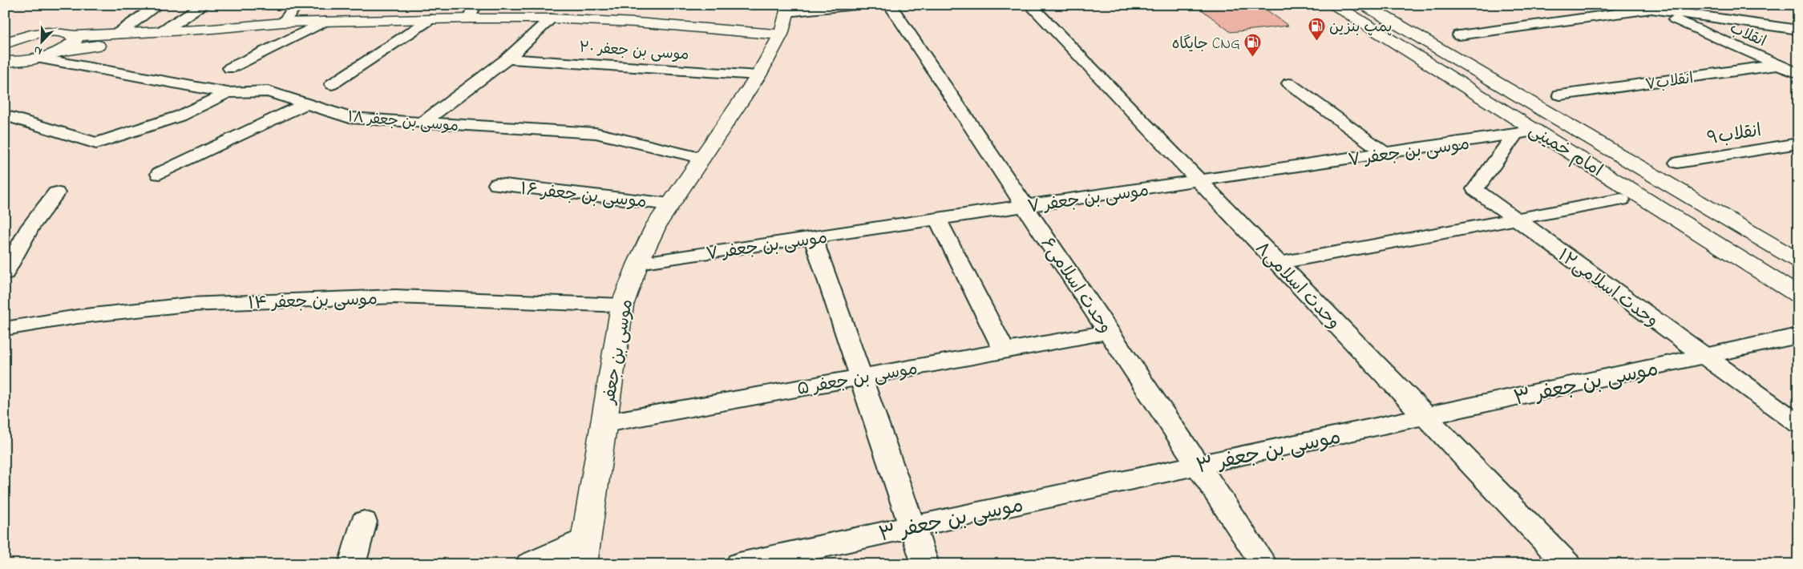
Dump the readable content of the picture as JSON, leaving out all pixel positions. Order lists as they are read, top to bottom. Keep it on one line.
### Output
{"streets":{"street":["انقلاب","موسی بن جعفر ۲۰","انقلاب۷","موسی بن جعفر ۱۸","انقلاب۹","امام خمینی","موسی بن جعفر ۷","موسی بن جعفر ۱۶","وحدت اسلامی۶","وحدت اسلامی۸","وحدت اسلامی۱۲","موسی بن جعفر ۱۴","موسی بن جعفر","موسی بن جعفر ۵","موسی بن جعفر ۳"]},"crossings":[["انقلاب","انقلاب۷"],["موسی بن جعفر ۲۰","موسی بن جعفر"],["موسی بن جعفر ۱۸","موسی بن جعفر"],["امام خمینی","موسی بن جعفر ۷"],["موسی بن جعفر ۷","وحدت اسلامی۶"],["موسی بن جعفر ۷","وحدت اسلامی۸"],["موسی بن جعفر ۷","وحدت اسلامی۱۲"],["موسی بن جعفر ۷","موسی بن جعفر"],["موسی بن جعفر ۱۶","موسی بن جعفر"],["وحدت اسلامی۶","موسی بن جعفر ۵"],["وحدت اسلامی۶","موسی بن جعفر ۳"],["وحدت اسلامی۸","موسی بن جعفر ۳"],["وحدت اسلامی۱۲","موسی بن جعفر ۳"],["موسی بن جعفر ۱۴","موسی بن جعفر"],["موسی بن جعفر","موسی بن جعفر ۵"]],"places":{"fuel station":["پمپ بنزین","جایگاه CNG"]},"north":"bottom left"}
